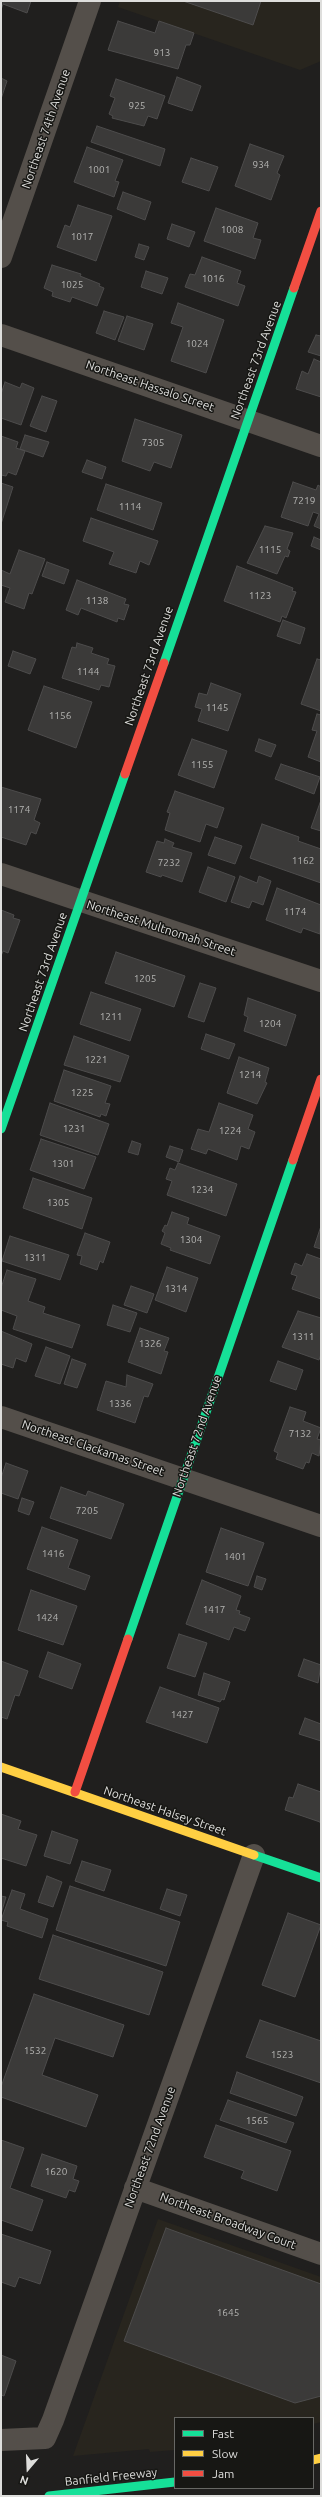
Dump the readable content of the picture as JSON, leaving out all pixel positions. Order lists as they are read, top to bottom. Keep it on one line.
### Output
{"streets":{"main road":["Northeast 73rd Avenue","Northeast 72nd Avenue","Northeast Halsey Street","Banfield Freeway"],"street":["Northeast 74th Avenue","Northeast Hassalo Street","Northeast Multnomah Street","Northeast Clackamas Street","Northeast Broadway Court"]},"crossings":[["Northeast 73rd Avenue","Northeast Hassalo Street"],["Northeast 73rd Avenue","Northeast Multnomah Street"],["Northeast 72nd Avenue","Northeast Clackamas Street"],["Northeast 72nd Avenue","Northeast Halsey Street"],["Northeast 72nd Avenue","Northeast Broadway Court"]],"house_numbers":["913","925","934","1001","1008","1017","1016","1025","1024","7305","7219","1114","1115","1123","1138","1144","1145","1156","1155","1174","1162","7232","1174","1205","1211","1204","1221","1214","1225","1231","1224","1301","1234","1305","1304","1311","1314","1311","1326","1336","7132","7205","1416","1401","1417","1424","1427","1532","1523","1565","1620","1645"],"legend":["Fast","Slow","Jam"],"north":"bottom"}
